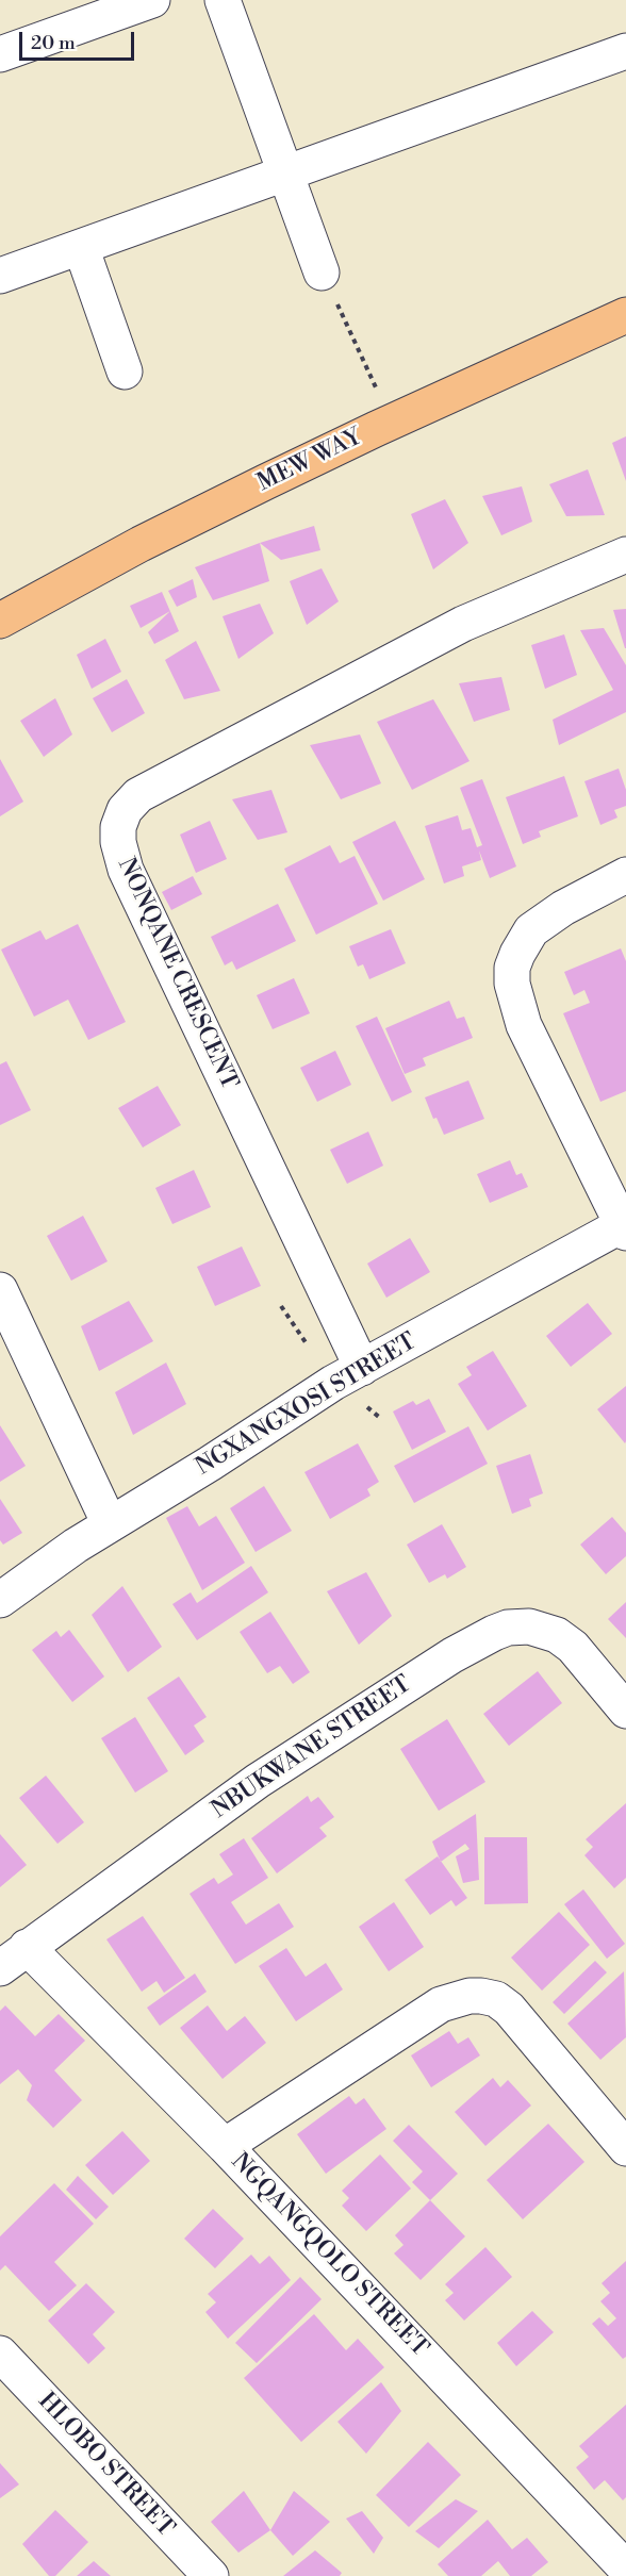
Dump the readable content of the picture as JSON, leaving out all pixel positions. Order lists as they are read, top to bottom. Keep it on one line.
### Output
{"streets":{"main road":["MEW WAY"],"street":["NONQANE CRESCENT","NGXANGXOSI STREET","NBUKWANE STREET","NGQANGQOLO STREET","HLOBO STREET"]},"crossings":[["NONQANE CRESCENT","NGXANGXOSI STREET"],["NBUKWANE STREET","NGQANGQOLO STREET"]],"scale_bar":"20 m"}
